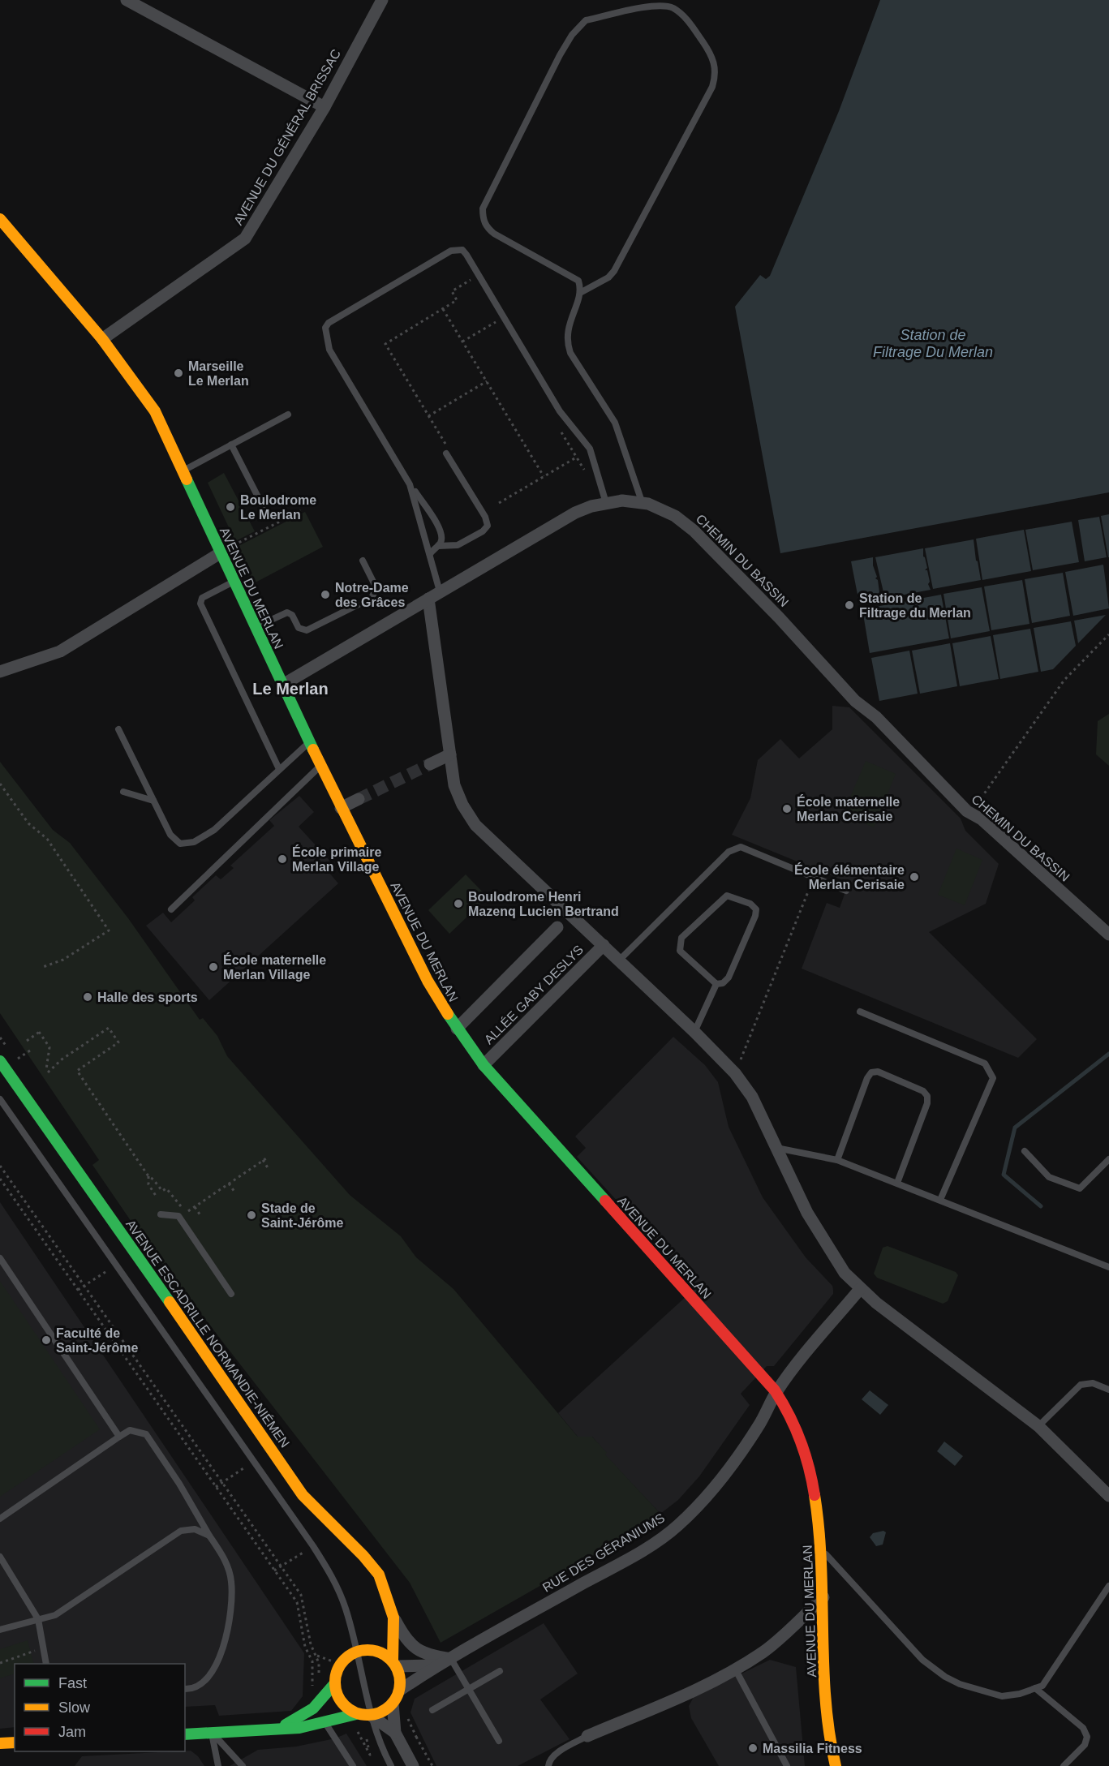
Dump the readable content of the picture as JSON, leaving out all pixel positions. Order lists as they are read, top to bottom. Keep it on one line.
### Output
{"streets":{"street":["AVENUE DU GÉNÉRAL BRISSAC","CHEMIN DU BASSIN","AVENUE DU MERLAN","ALLÉE GABY DESLYS","AVENUE ESCADRILLE NORMANDIE-NIÉMEN","RUE DES GÉRANIUMS"]},"crossings":[["AVENUE DU GÉNÉRAL BRISSAC","AVENUE DU MERLAN"],["CHEMIN DU BASSIN","AVENUE DU MERLAN"],["AVENUE DU MERLAN","ALLÉE GABY DESLYS"],["AVENUE DU MERLAN","RUE DES GÉRANIUMS"],["AVENUE ESCADRILLE NORMANDIE-NIÉMEN","RUE DES GÉRANIUMS"]],"districts":["Le Merlan"],"water":["Station de Filtrage Du Merlan"],"places":["Marseille Le Merlan","Boulodrome Le Merlan","Notre-Dame des Grâces","Station de Filtrage du Merlan","École maternelle Merlan Cerisaie","École primaire Merlan Village","École élémentaire Merlan Cerisaie","Boulodrome Henri Mazenq Lucien Bertrand","École maternelle Merlan Village","Halle des sports","Stade de Saint-Jérôme","Faculté de Saint-Jérôme","Massilia Fitness"],"legend":["Fast","Slow","Jam"]}
